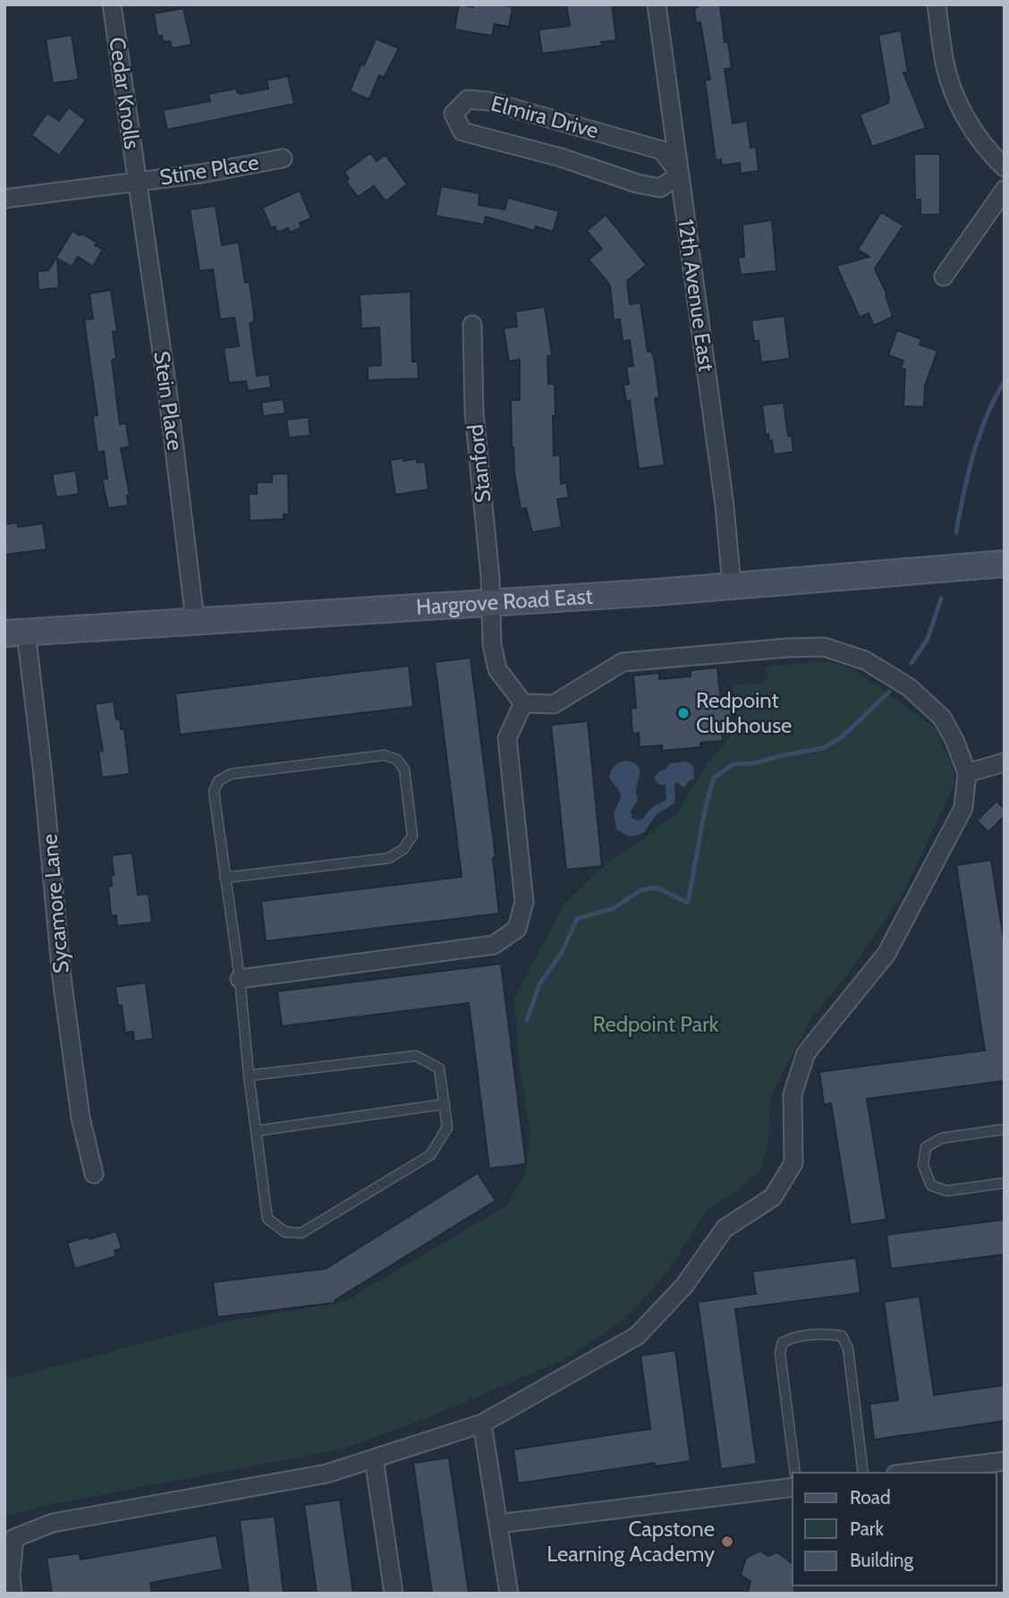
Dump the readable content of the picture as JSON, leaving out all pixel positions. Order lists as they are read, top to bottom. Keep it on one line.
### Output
{"streets":{"main road":["Hargrove Road East"],"street":["Cedar Knolls","Elmira Drive","Stine Place","12th Avenue East","Stein Place","Stanford","Sycamore Lane"]},"crossings":[["Cedar Knolls","Stine Place"],["Cedar Knolls","Stein Place"],["Elmira Drive","12th Avenue East"],["Stine Place","Stein Place"],["12th Avenue East","Hargrove Road East"],["Stein Place","Hargrove Road East"],["Stanford","Hargrove Road East"],["Hargrove Road East","Sycamore Lane"]],"parks":["Redpoint Park"],"places":["Redpoint Clubhouse","Capstone Learning Academy"],"legend":["Road","Park","Building"]}
